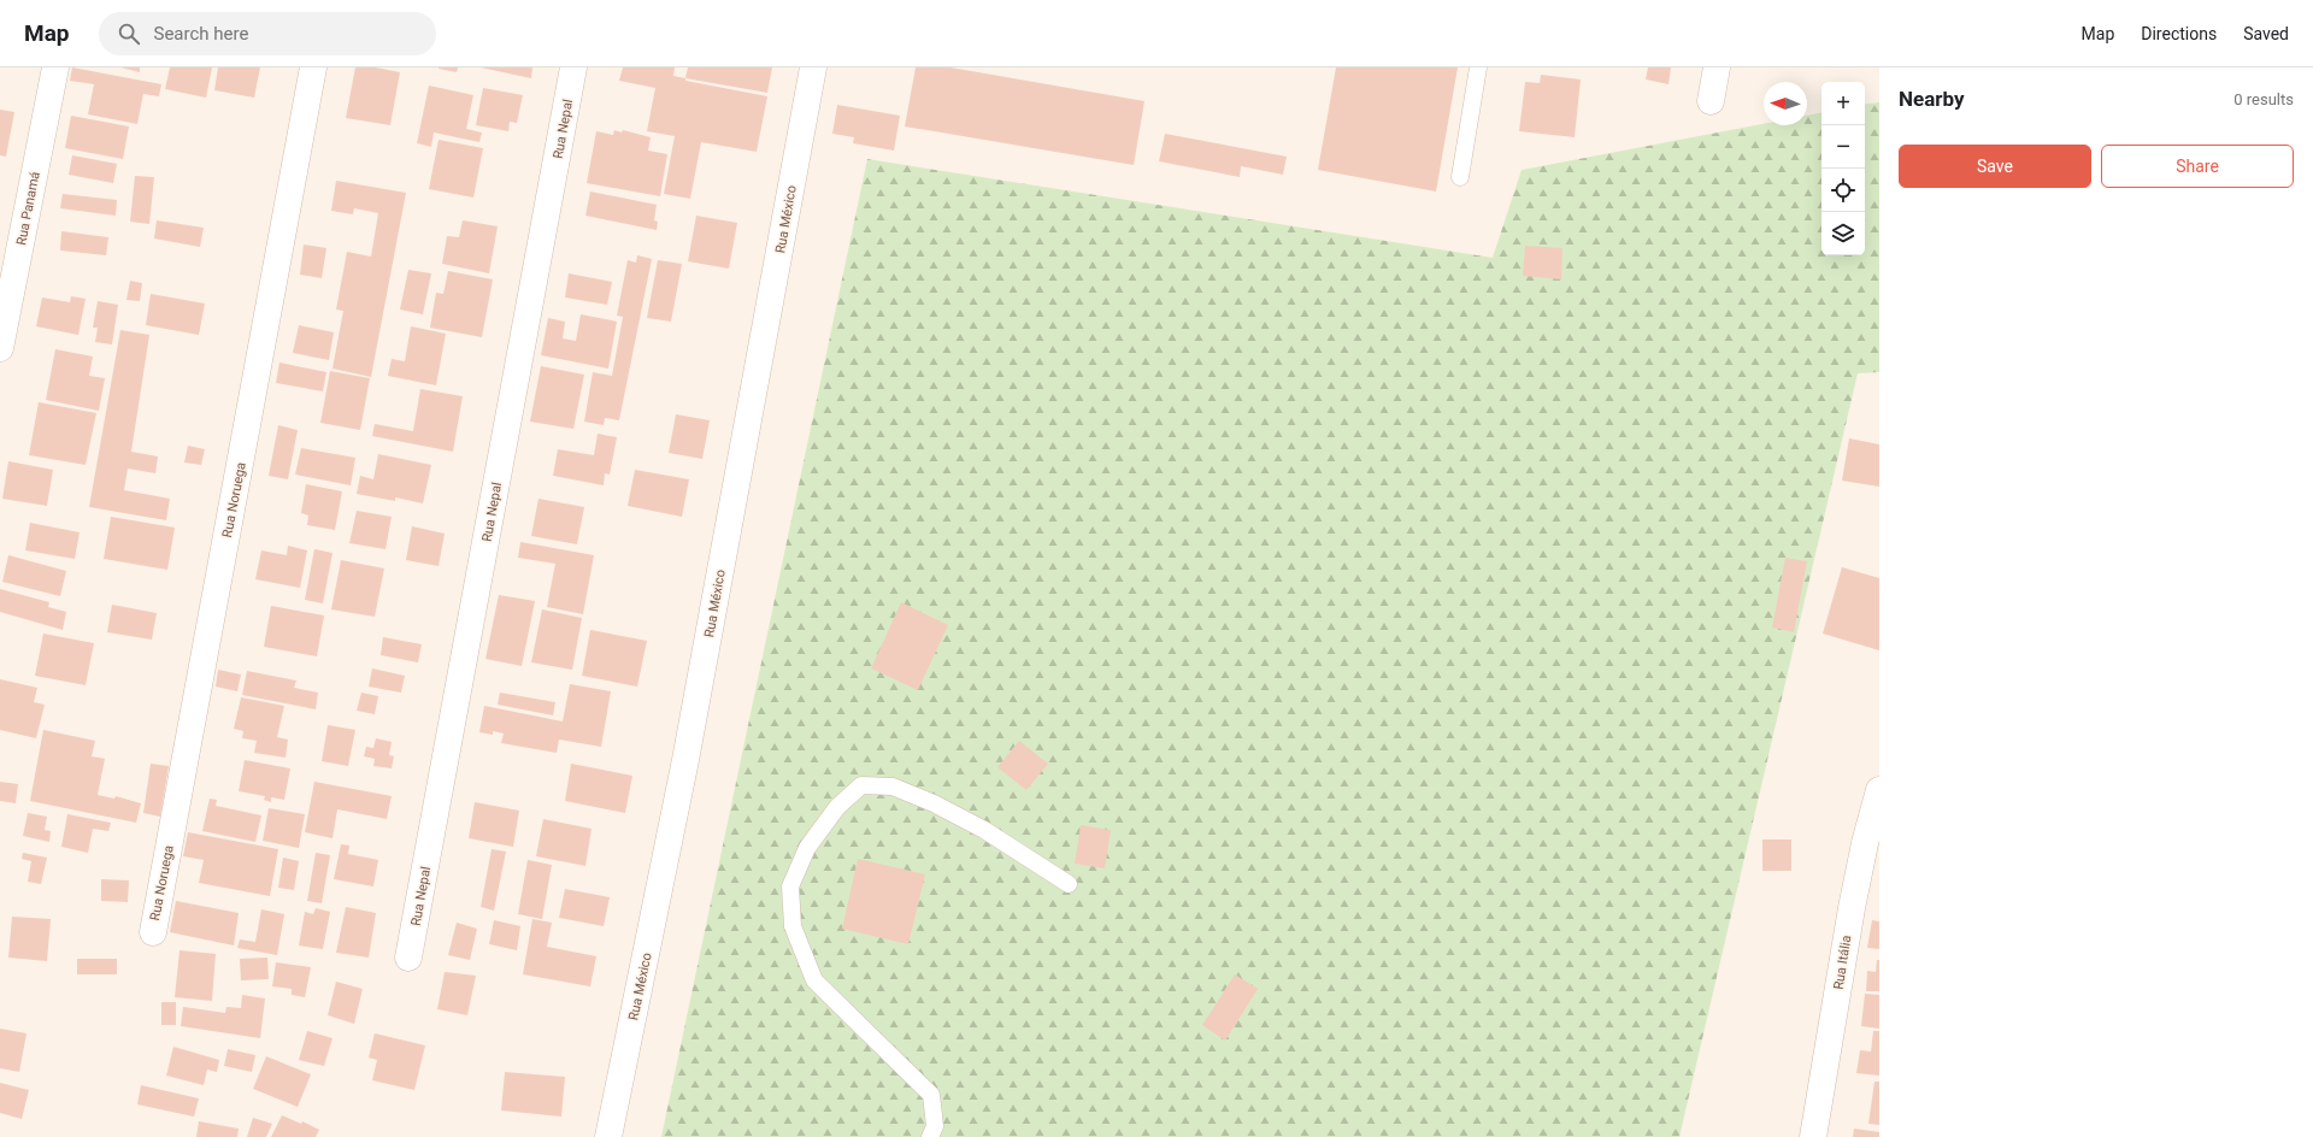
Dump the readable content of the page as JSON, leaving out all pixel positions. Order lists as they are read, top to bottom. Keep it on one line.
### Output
{"streets":{"street":["Rua Nepal","Rua Panamá","Rua México","Rua Noruega","Rua Itália"]},"north":"left","page":{"header":"Map","search":"Search here","nav":["Map","Directions","Saved"],"heading":["Nearby","0 results"],"map_buttons":["+","−"],"buttons":["Save","Share"]}}
